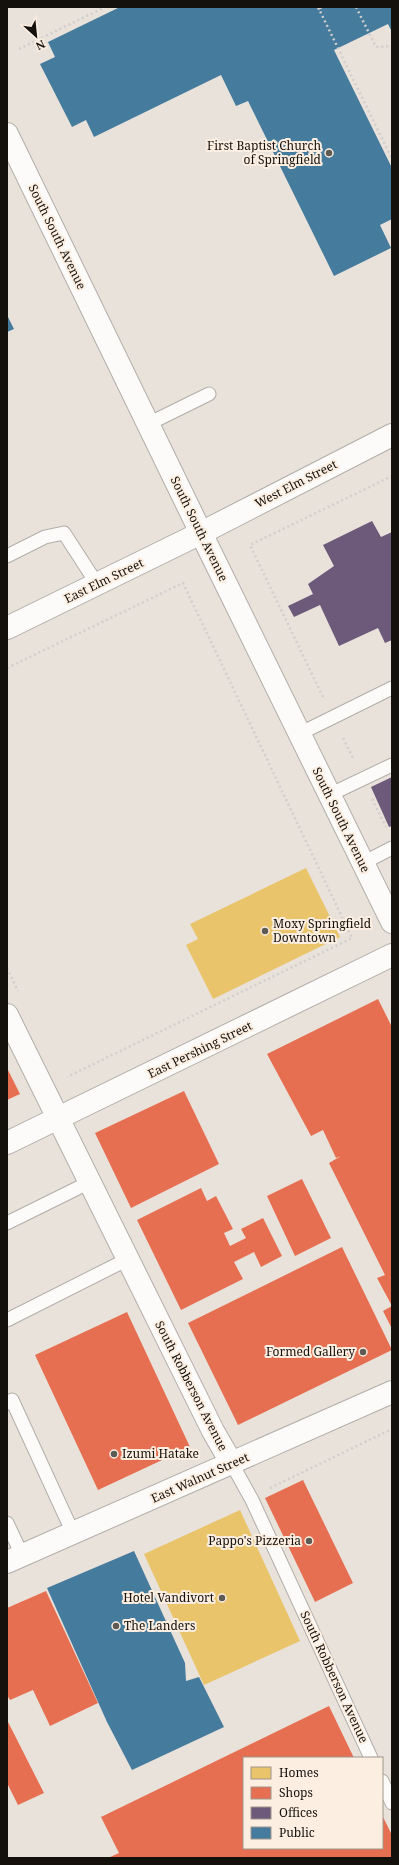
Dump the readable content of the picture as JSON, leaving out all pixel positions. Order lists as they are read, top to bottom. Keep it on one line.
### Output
{"streets":{"street":["South South Avenue","West Elm Street","East Elm Street","East Pershing Street","South Robberson Avenue","East Walnut Street"]},"crossings":[["South South Avenue","West Elm Street"],["South South Avenue","East Elm Street"],["West Elm Street","East Elm Street"],["East Pershing Street","South Robberson Avenue"],["South Robberson Avenue","East Walnut Street"]],"places":["First Baptist Church of Springfield","Moxy Springfield Downtown","Formed Gallery","Izumi Hatake","Pappo's Pizzeria","Hotel Vandivort","The Landers"],"legend":["Homes","Shops","Offices","Public"],"north":"bottom right"}
